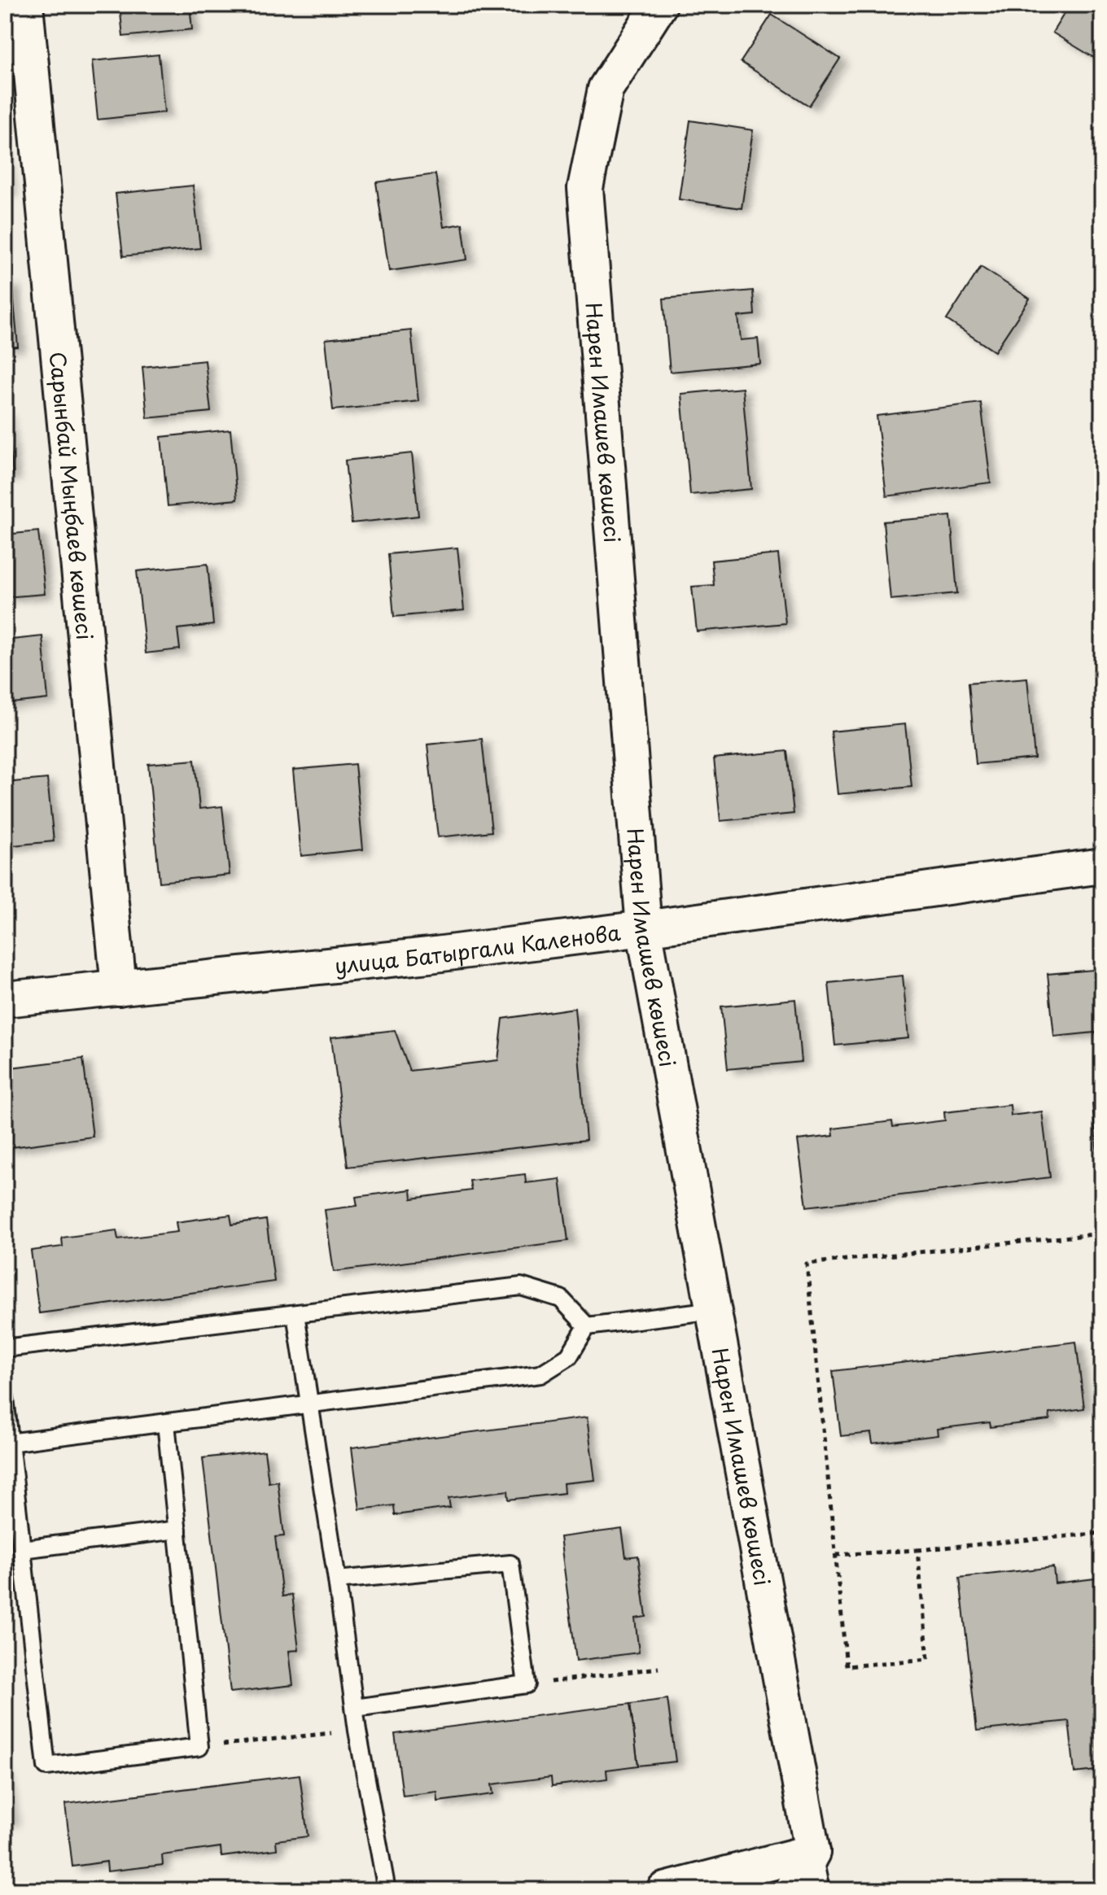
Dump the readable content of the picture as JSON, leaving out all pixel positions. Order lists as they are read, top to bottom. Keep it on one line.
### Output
{"streets":{"street":["Нарен Имашев көшесi","Сарынбай Мыңбаев көшесі","улица Батыргали Каленова"]},"crossings":[["Нарен Имашев көшесi","улица Батыргали Каленова"],["Сарынбай Мыңбаев көшесі","улица Батыргали Каленова"]]}
